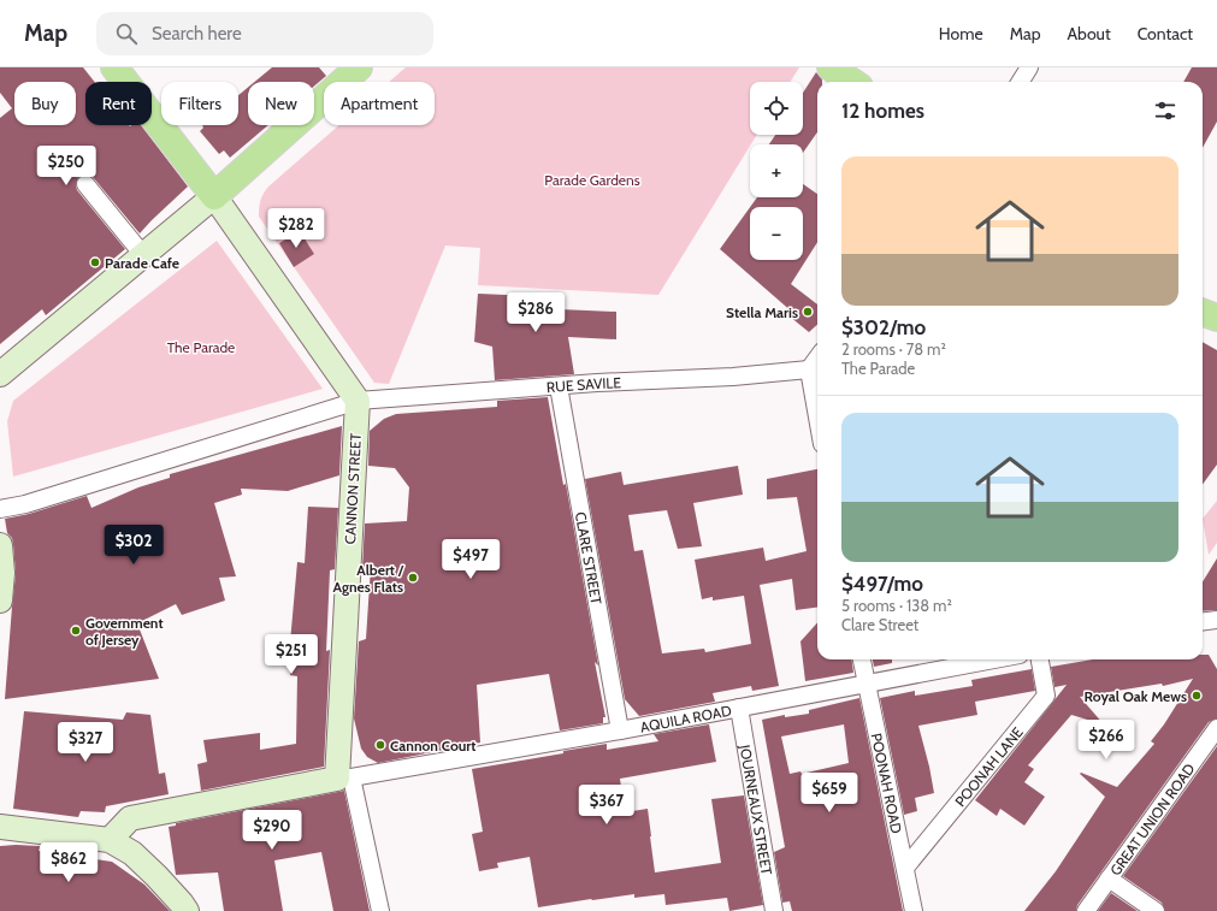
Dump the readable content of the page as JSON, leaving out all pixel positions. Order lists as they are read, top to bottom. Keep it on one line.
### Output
{"streets":{"main road":["CANNON STREET"],"street":["RUE SAVILE","CLARE STREET","AQUILA ROAD","POONAH LANE","POONAH ROAD","JOURNEAUX STREET","GREAT UNION ROAD"]},"crossings":[["RUE SAVILE","CANNON STREET"],["RUE SAVILE","CLARE STREET"],["CANNON STREET","AQUILA ROAD"],["CLARE STREET","AQUILA ROAD"],["AQUILA ROAD","POONAH ROAD"],["AQUILA ROAD","JOURNEAUX STREET"],["POONAH LANE","POONAH ROAD"]],"parks":["Parade Gardens","The Parade"],"places":["Parade Cafe","Stella Maris","Albert / Agnes Flats","Government of Jersey","Royal Oak Mews","Cannon Court"],"page":{"header":"Map","search":"Search here","nav":["Home","Map","About","Contact"],"map_buttons":["+","−"],"chip":["Buy","Rent","Filters","New","Apartment"],"heading":"12 homes","list":[{"name":"$302/mo","note":"2 rooms · 78 m² · The Parade"},{"name":"$497/mo","note":"5 rooms · 138 m² · Clare Street"}],"price":["$250","$282","$286","$302","$497","$251","$266","$327","$659","$367","$290","$862"]}}
